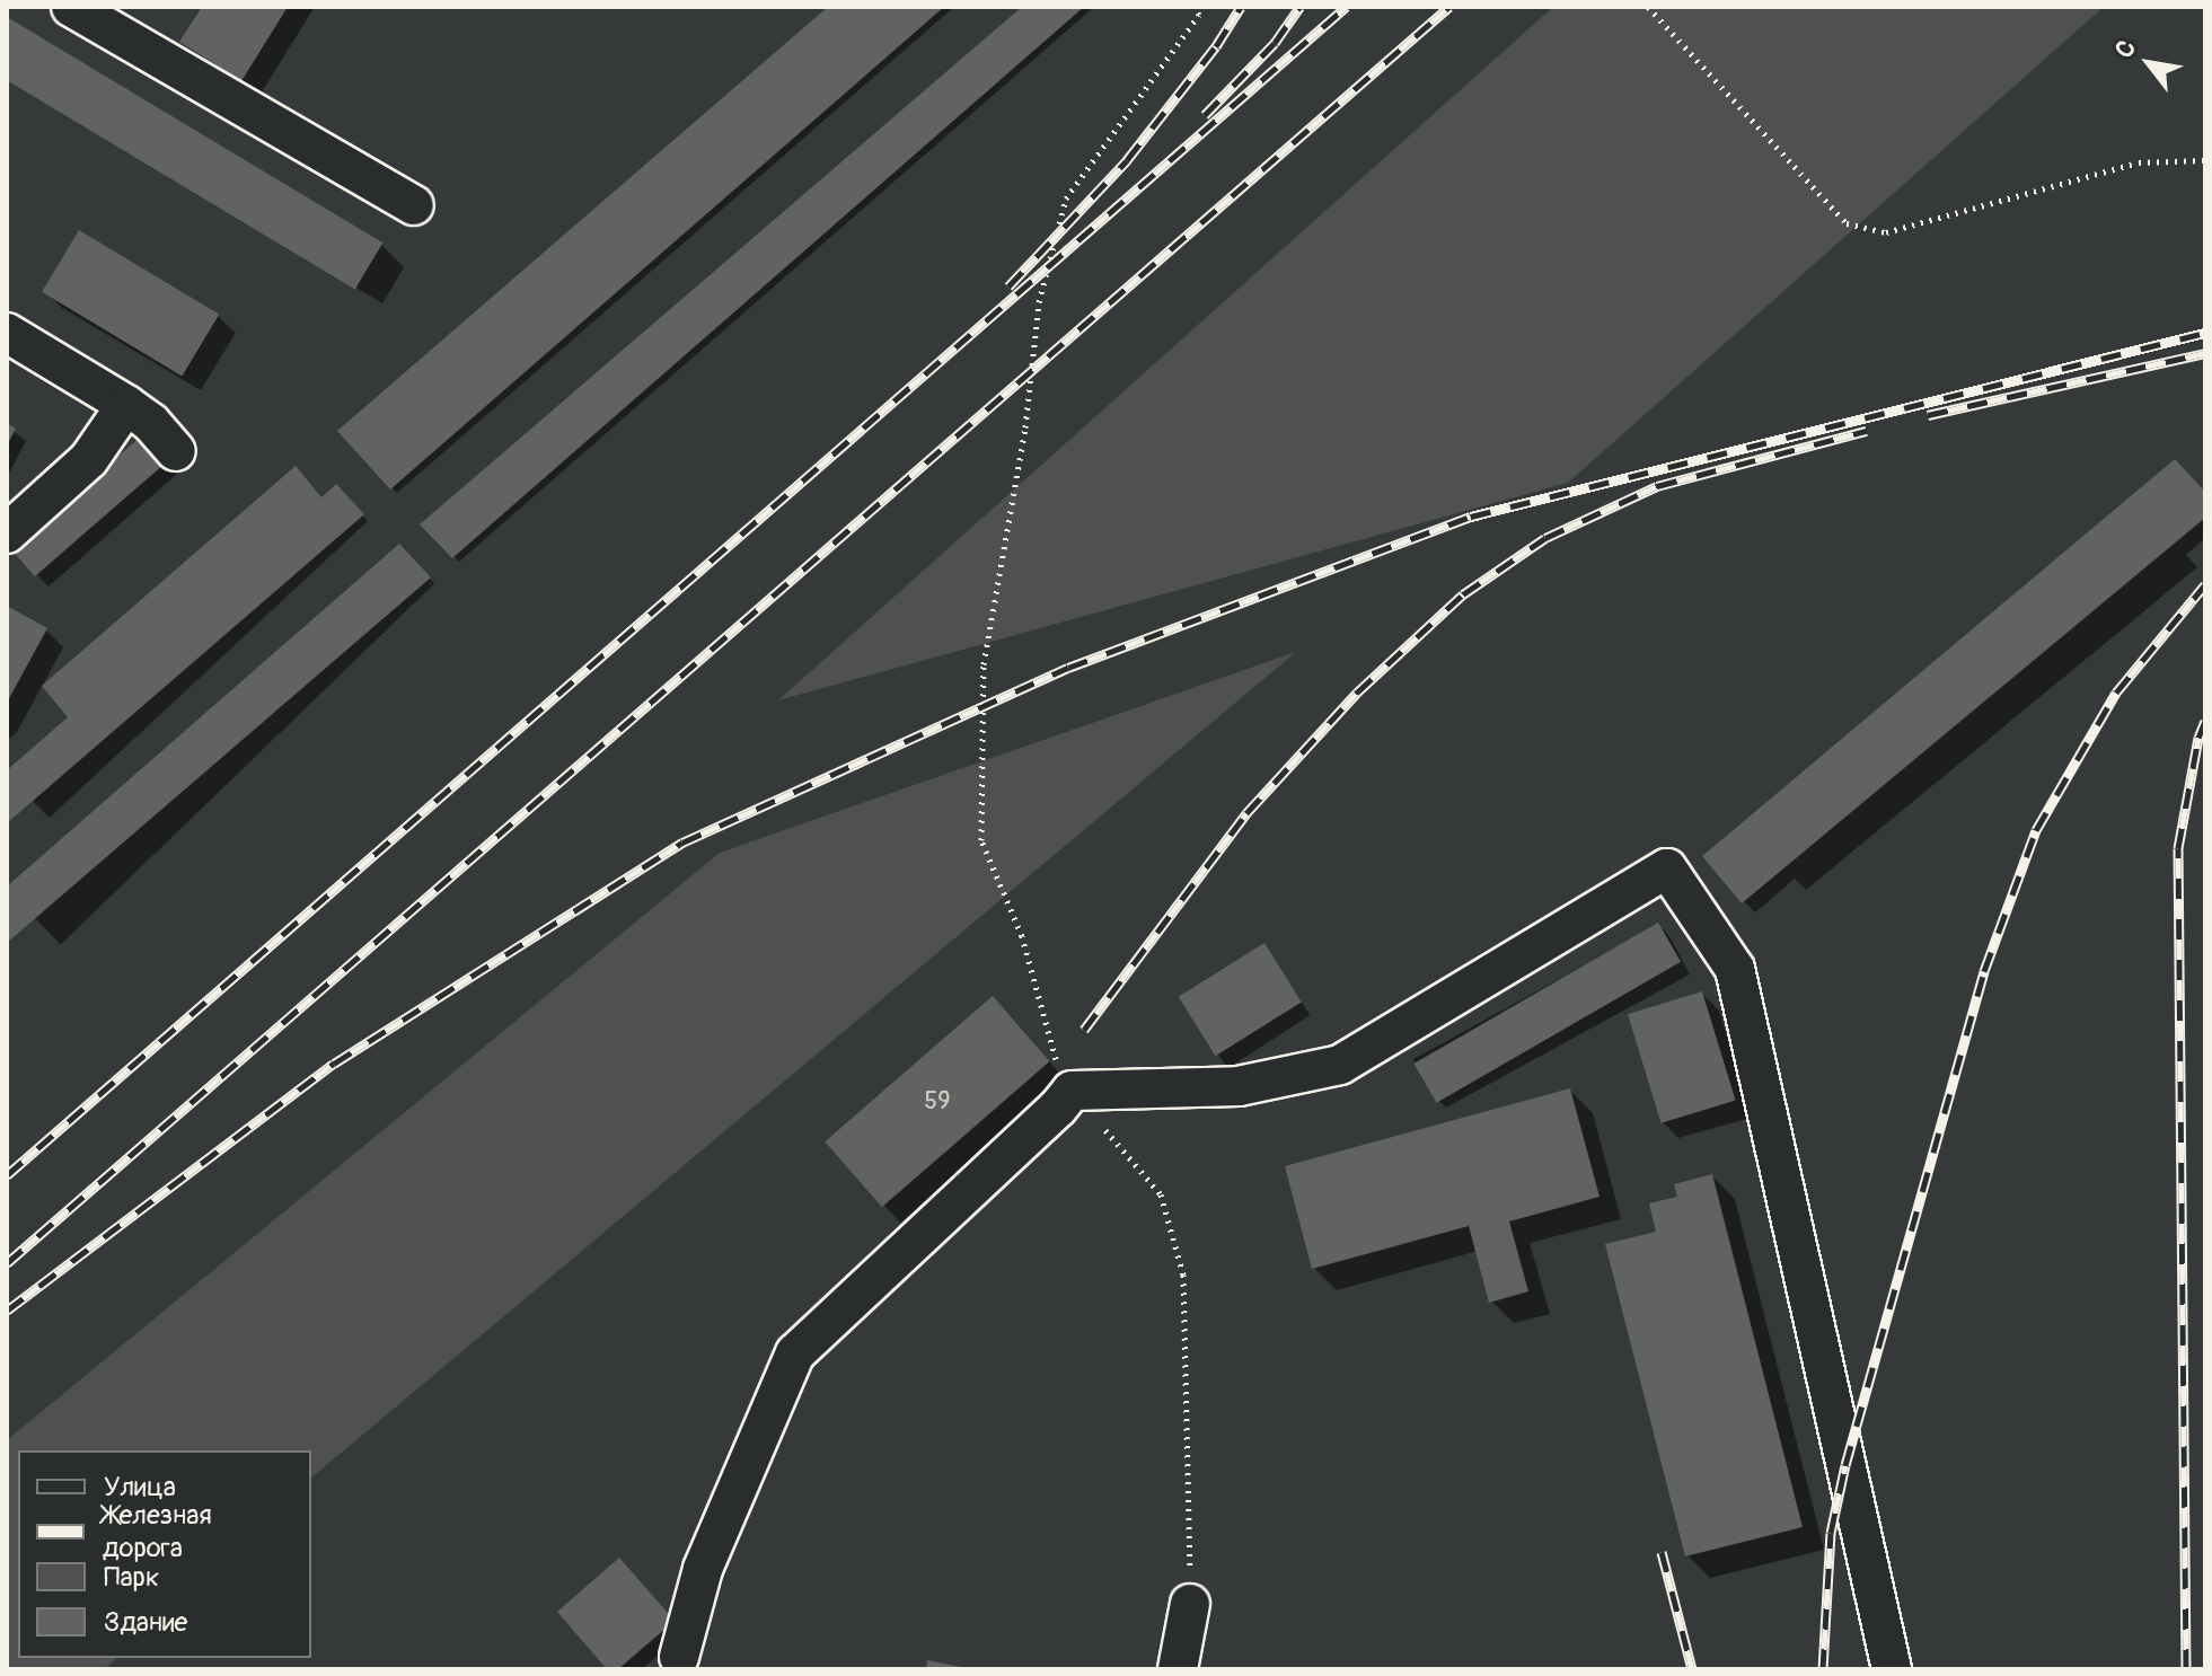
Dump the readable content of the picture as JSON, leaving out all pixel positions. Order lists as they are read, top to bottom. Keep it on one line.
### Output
{"house_numbers":["59"],"legend":["Улица","Железная дорога","Парк","Здание"],"north":"top left"}
